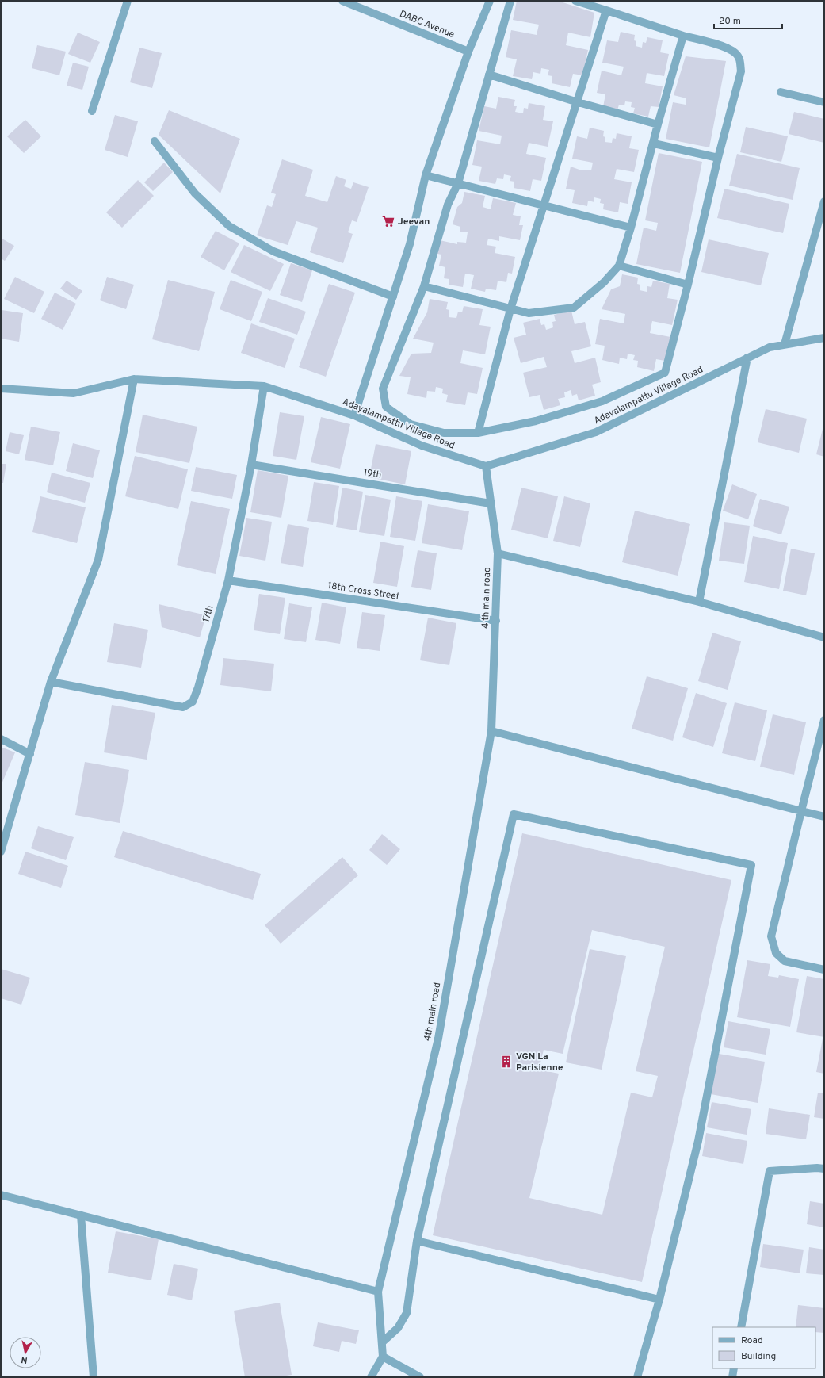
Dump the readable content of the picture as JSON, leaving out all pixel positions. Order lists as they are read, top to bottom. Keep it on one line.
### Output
{"streets":{"street":["DABC Avenue","Adayalampattu Village Road","19th","18th Cross Street","4 th main road","17th","4th main road"]},"crossings":[["Adayalampattu Village Road","4 th main road"],["Adayalampattu Village Road","17th"],["19th","4 th main road"],["19th","17th"],["18th Cross Street","4 th main road"],["18th Cross Street","17th"],["4 th main road","4th main road"]],"places":{"supermarket":["Jeevan"],"building":["VGN La Parisienne"]},"legend":["Road","Building"],"scale_bar":"20 m","north":"bottom"}
